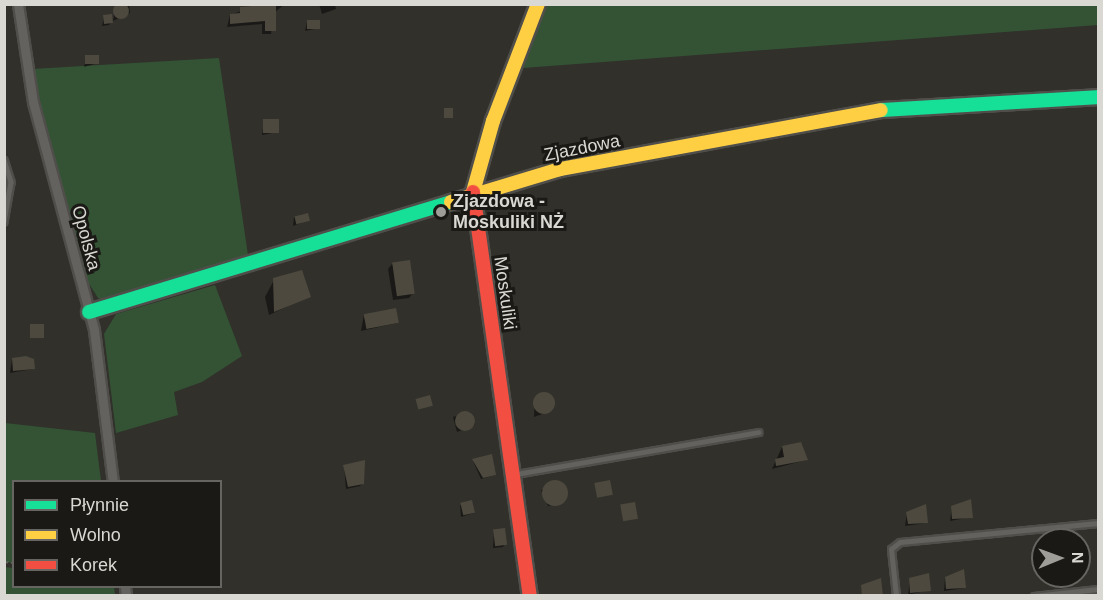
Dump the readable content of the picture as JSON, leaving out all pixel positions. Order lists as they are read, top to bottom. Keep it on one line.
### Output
{"streets":{"street":["Zjazdowa","Opolska","Moskuliki"]},"crossings":[["Zjazdowa","Opolska"],["Zjazdowa","Moskuliki"]],"places":["Zjazdowa - Moskuliki NŻ"],"legend":["Płynnie","Wolno","Korek"],"north":"right"}
